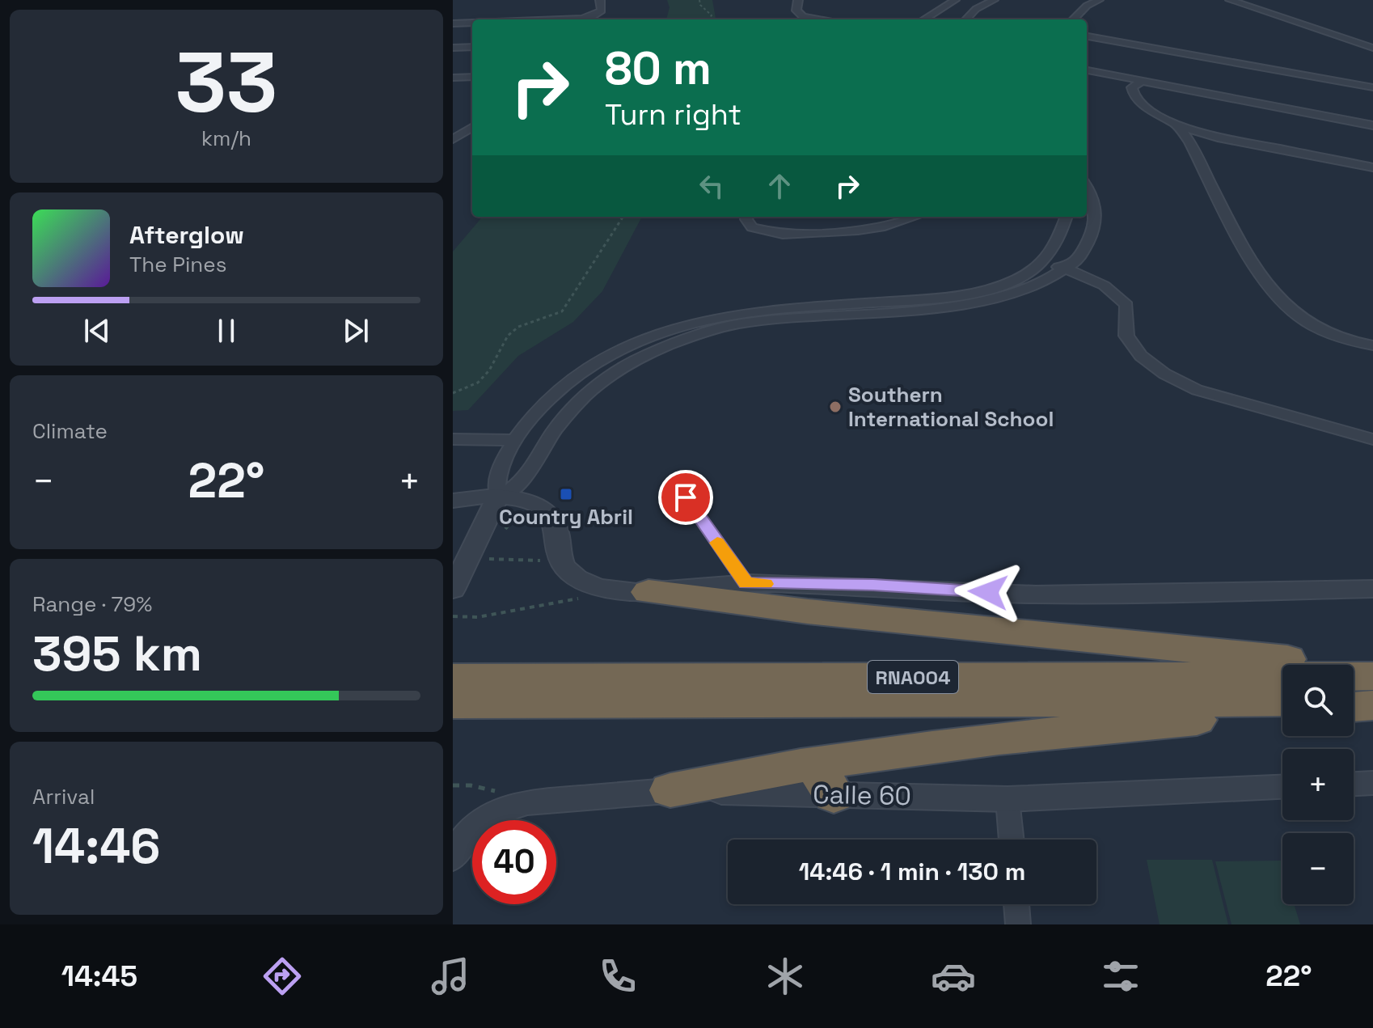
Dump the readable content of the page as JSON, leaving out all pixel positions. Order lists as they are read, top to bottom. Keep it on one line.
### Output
{"streets":{"highway":["RNA004"],"street":["Calle 60"]},"places":{"other":["Southern International School"],"transit":["Country Abril"]},"page":{"tile":[["33","km/h"],"Climate",["Range · 79%","395 km"],["Arrival","14:46"]],"turn":["80 m","Turn right"],"song":["Afterglow","The Pines"],"heat":["−","22°","+"],"map_buttons":["+","−"],"limit":"40","trip":"14:46 · 1 min · 130 m","tabs":["14:45","22°"]}}
